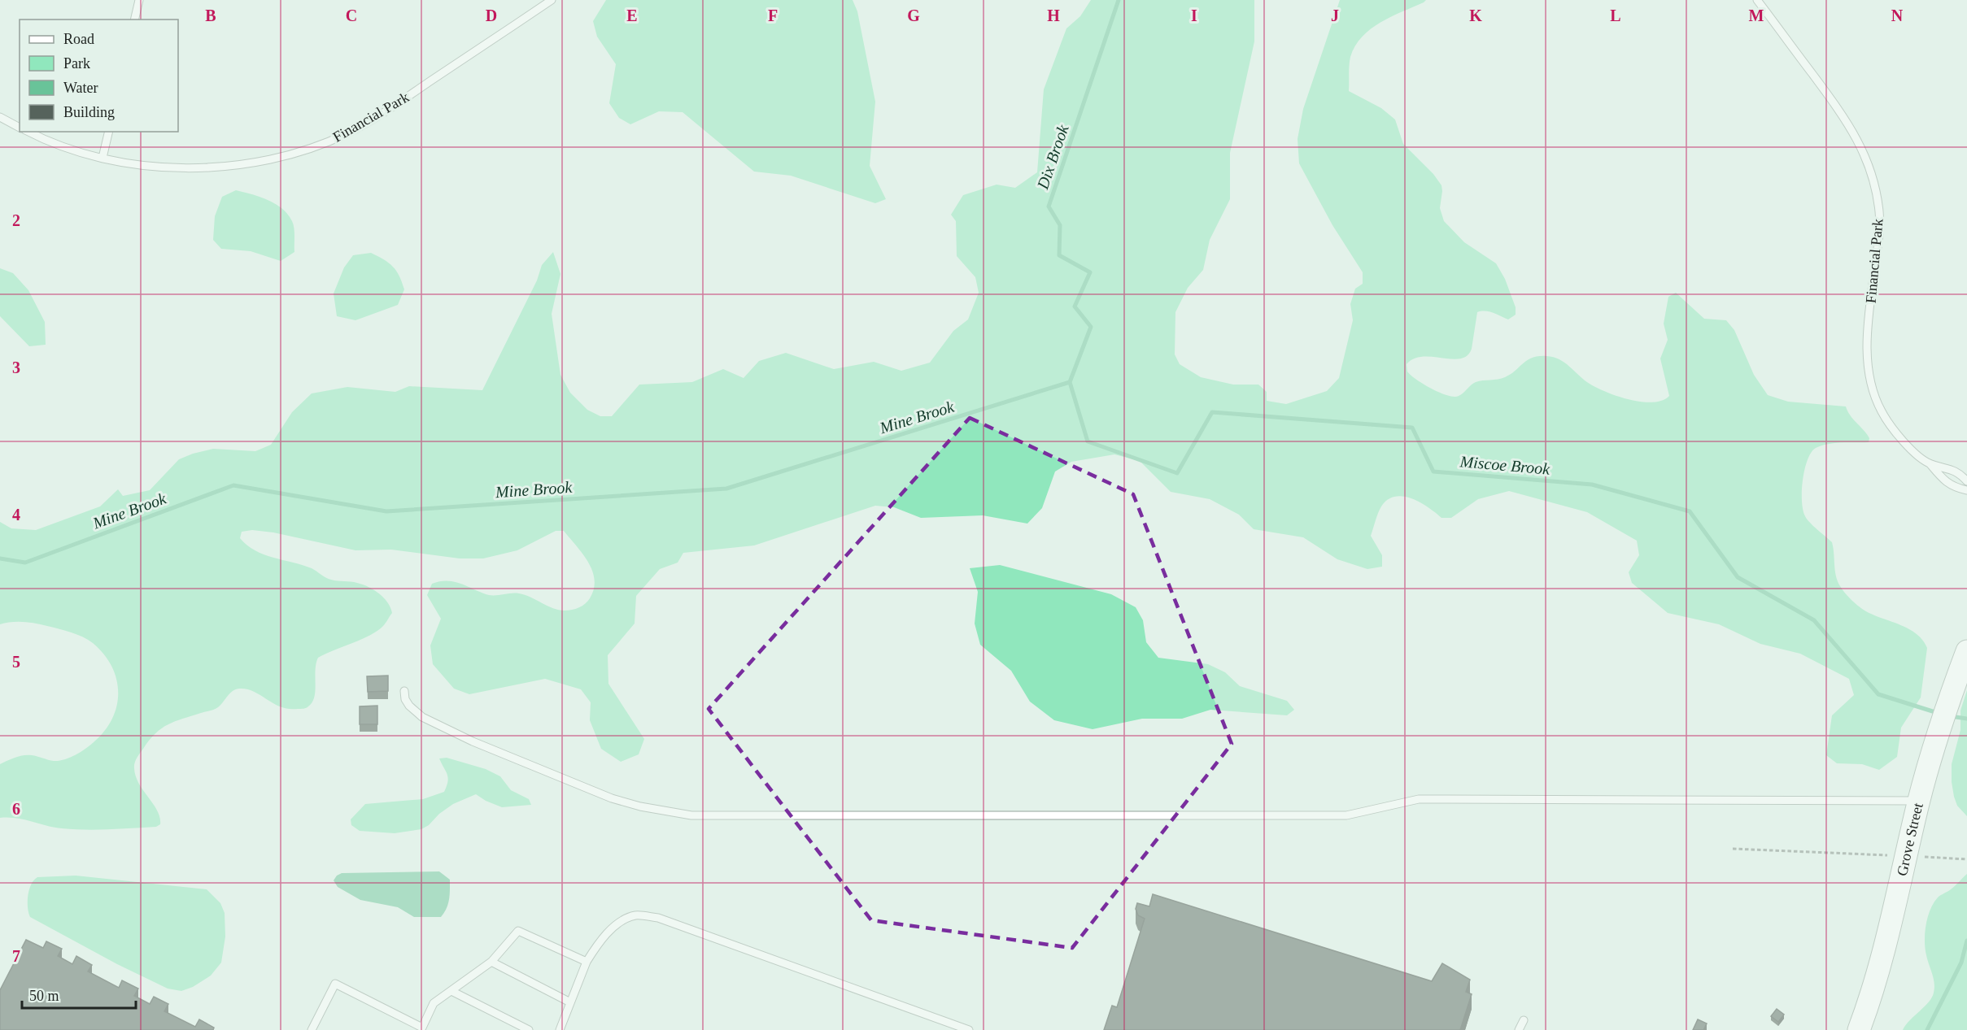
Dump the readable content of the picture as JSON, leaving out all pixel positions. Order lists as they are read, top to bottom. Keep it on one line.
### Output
{"streets":{"main road":["Grove Street"],"lane":["Financial Park"]},"water":["Dix Brook","Mine Brook","Miscoe Brook"],"legend":["Road","Park","Water","Building"],"scale_bar":"50 m","grid":{"columns":["B","C","D","E","F","G","H","I","J","K","L","M","N"],"rows":["2","3","4","5","6","7"]}}
